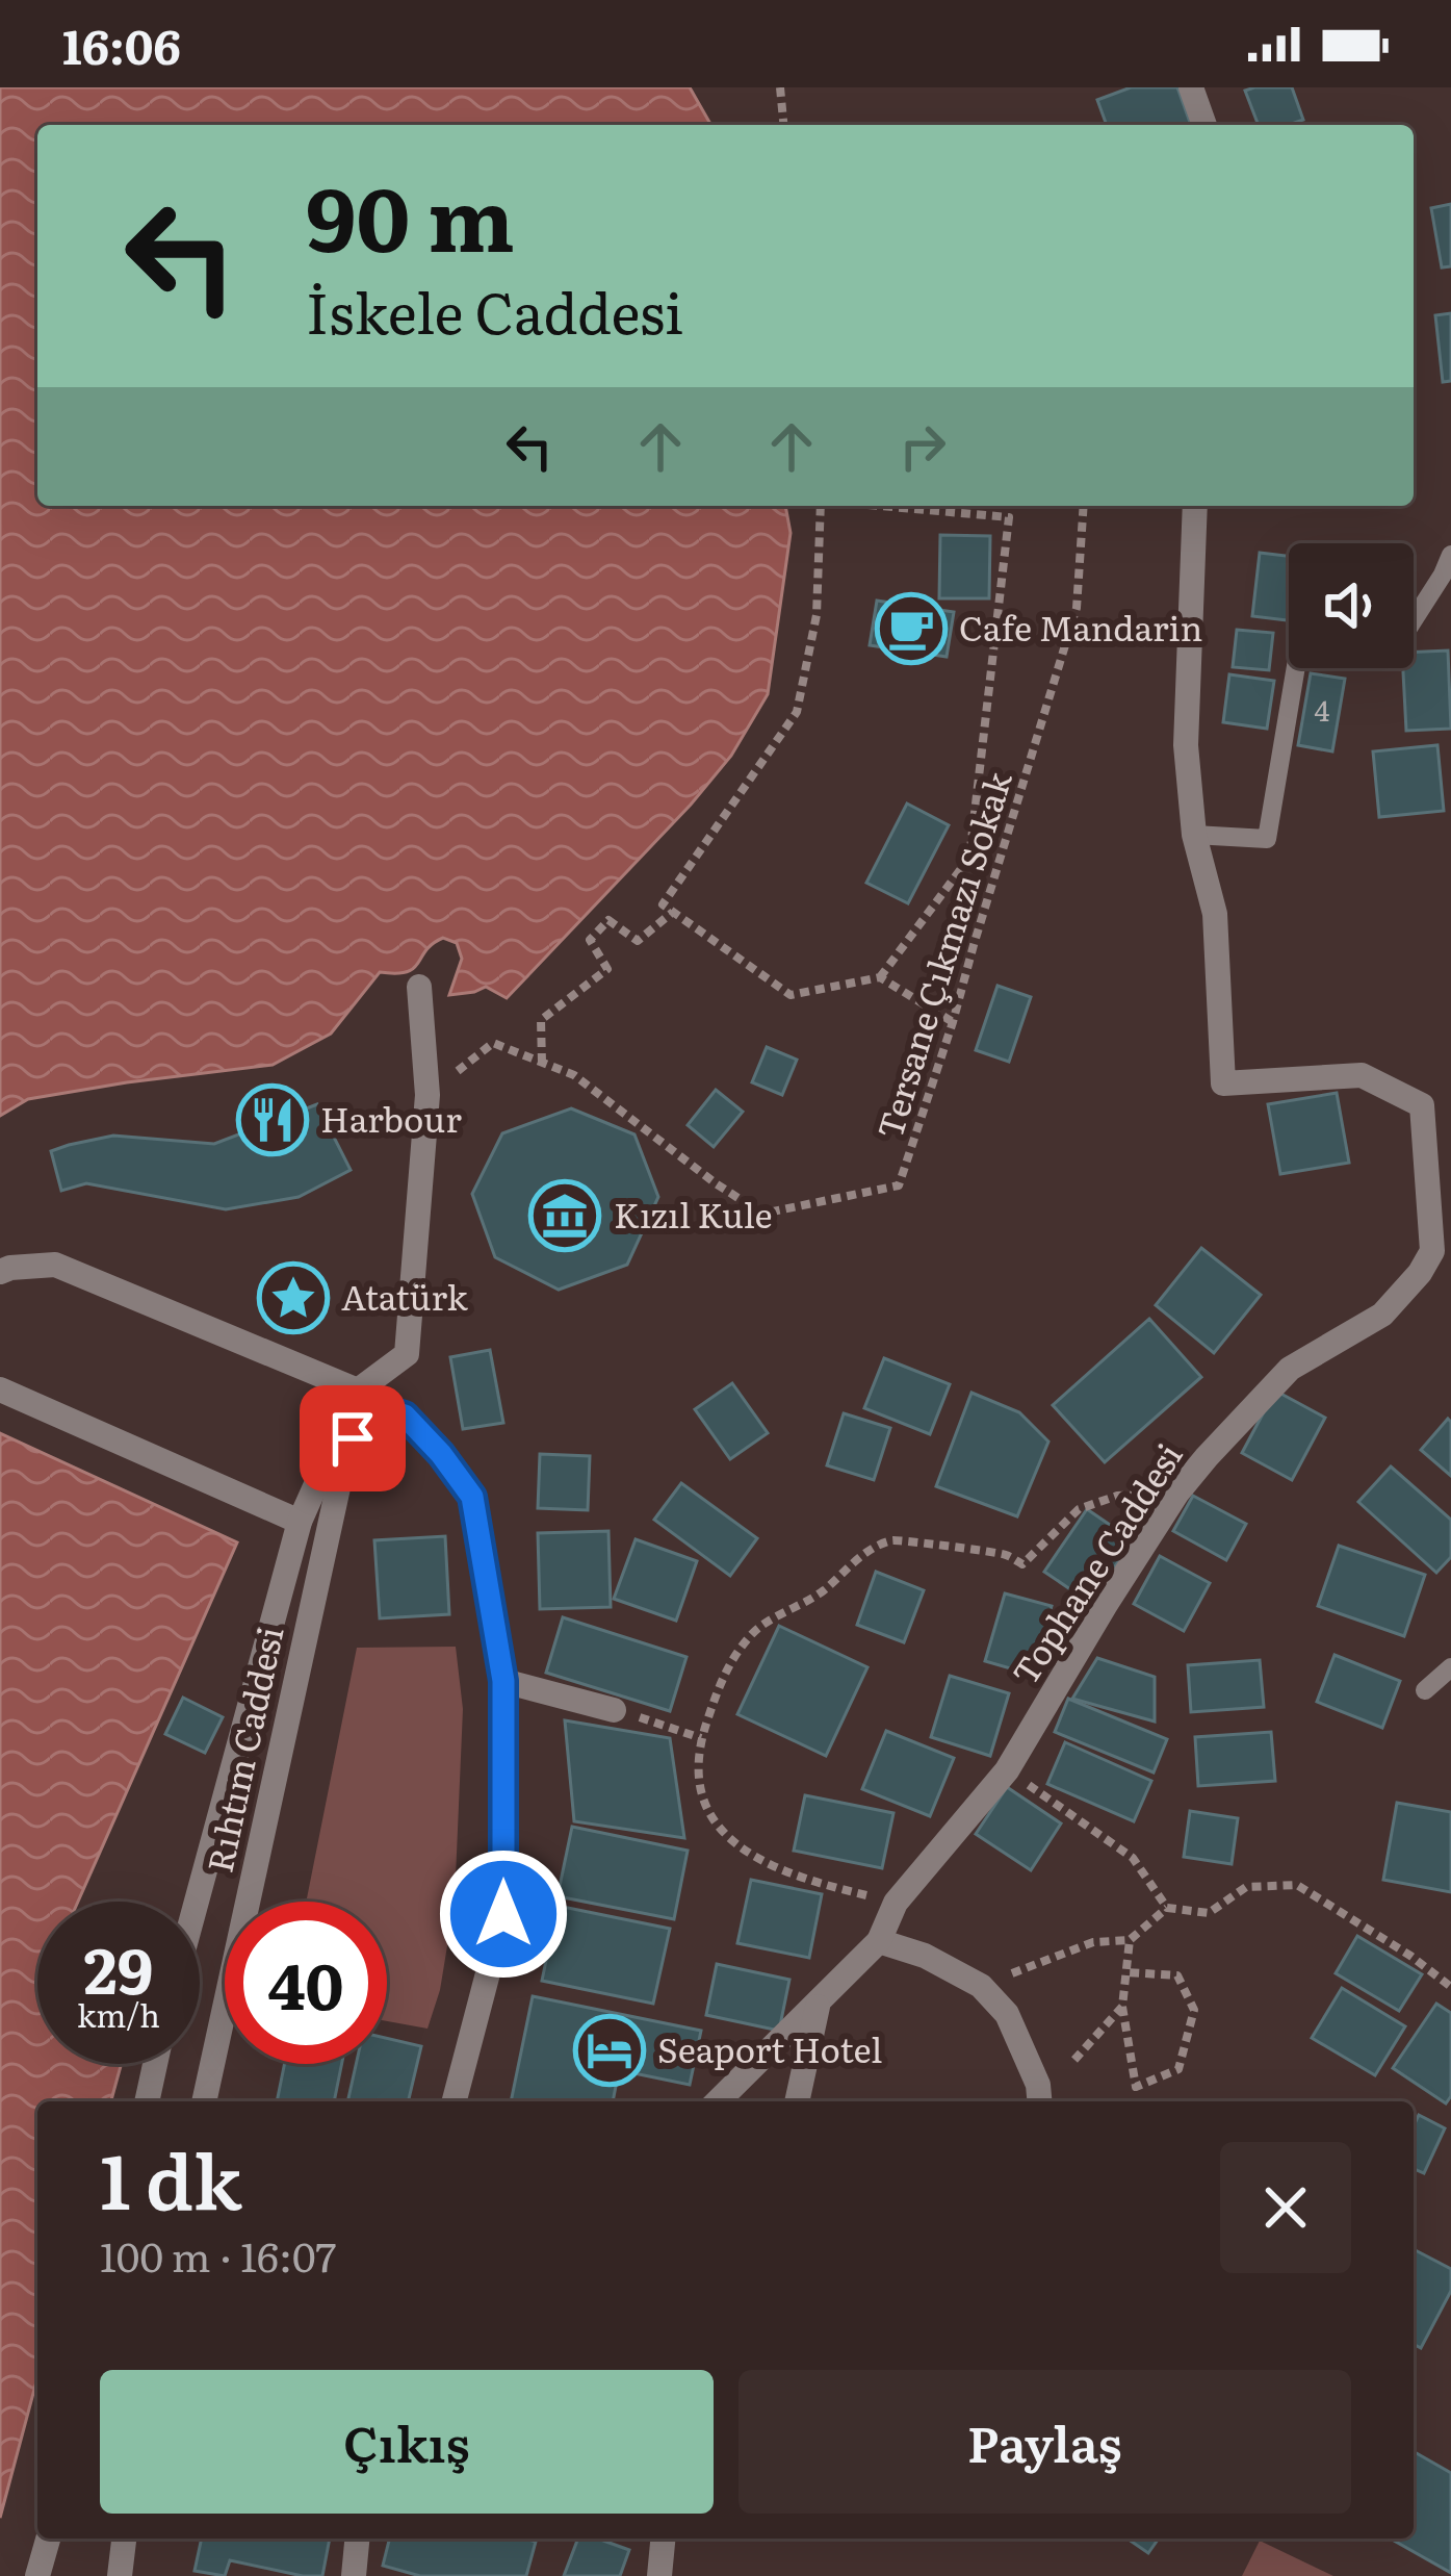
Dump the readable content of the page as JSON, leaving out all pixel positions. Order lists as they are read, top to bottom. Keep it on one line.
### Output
{"streets":{"street":["Tophane Caddesi","Rıhtım Caddesi"],"path":["Tersane Çıkmazı Sokak"]},"places":{"cafe":["Cafe Mandarin"],"restaurant":["Harbour"],"museum":["Kızıl Kule"],"place":["Atatürk"],"hotel":["Seaport Hotel"]},"house_numbers":["4"],"page":{"status":"16:06","turn":["90 m","İskele Caddesi"],"speed":"29 km/h","limit":"40","heading":["1 dk","100 m · 16:07"],"buttons":["Çıkış","Paylaş"]}}
